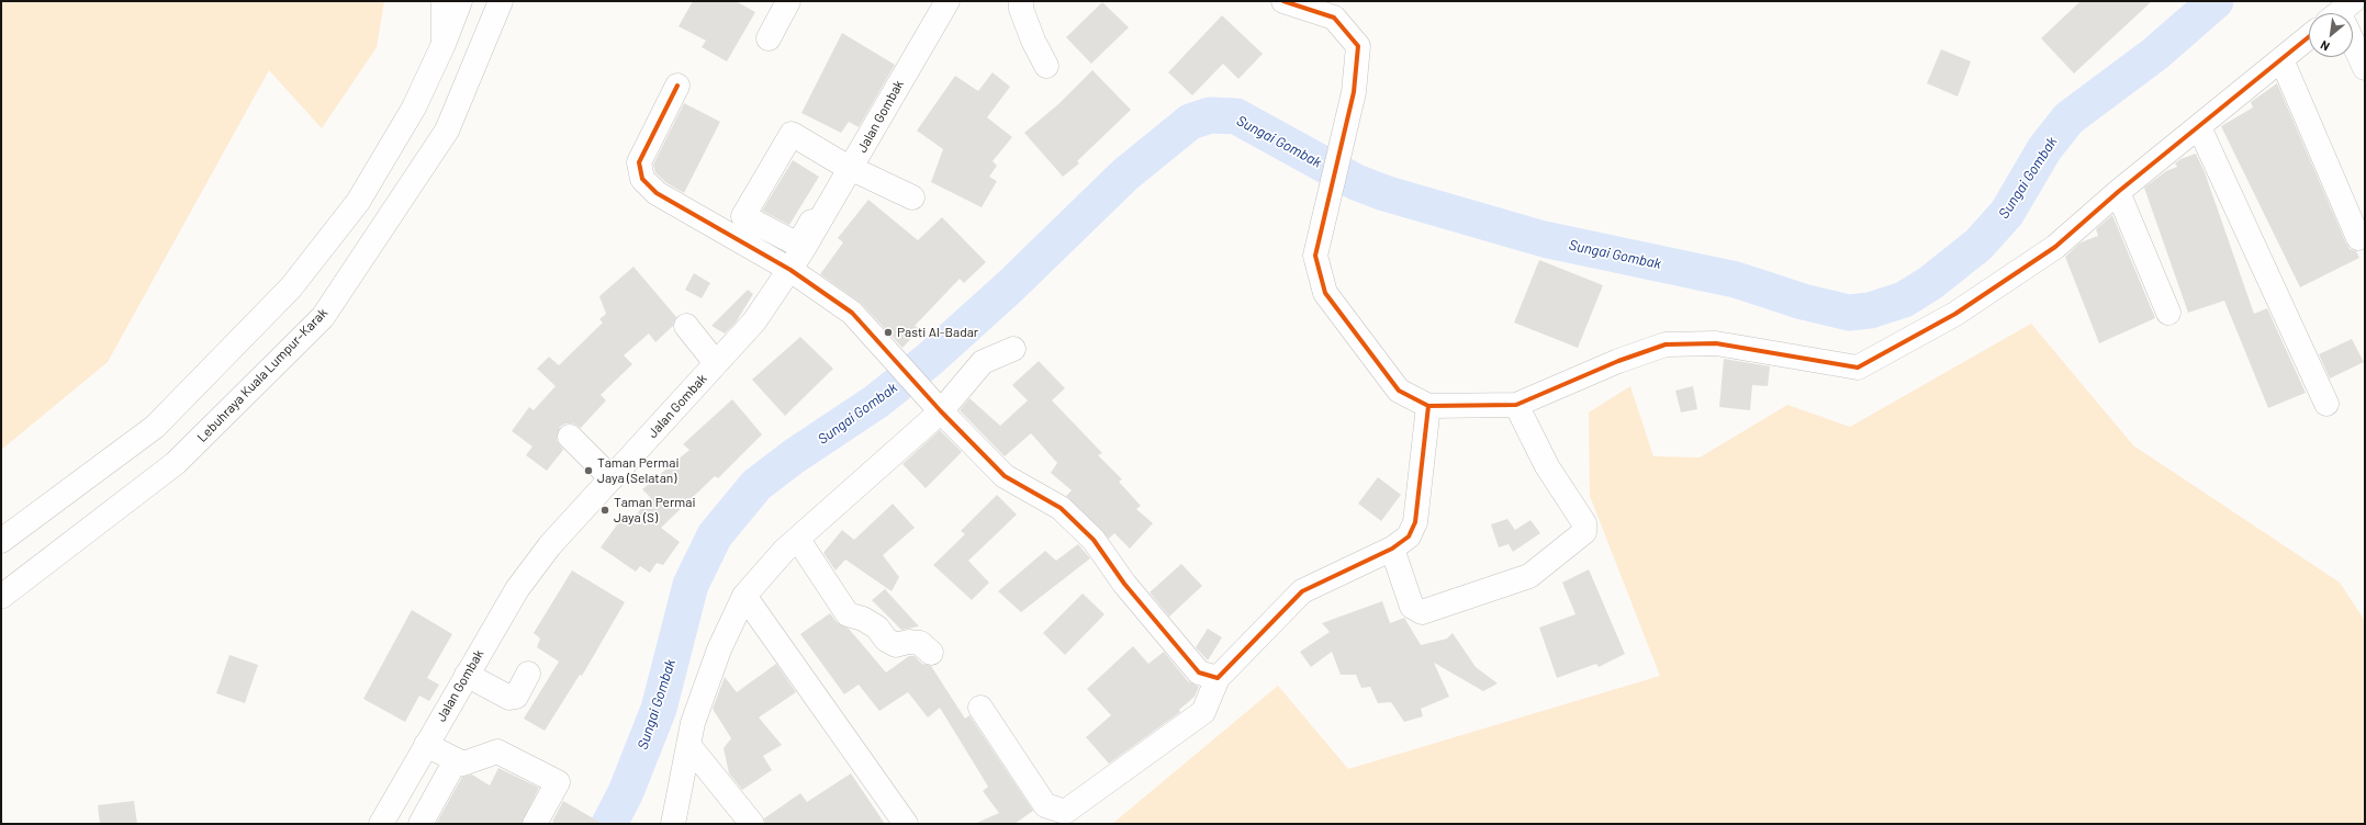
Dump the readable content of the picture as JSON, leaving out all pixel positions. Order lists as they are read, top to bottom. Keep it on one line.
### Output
{"streets":{"main road":["Jalan Gombak","Lebuhraya Kuala Lumpur–Karak"]},"water":["Sungai Gombak"],"places":["Pasti Al-Badar","Taman Permai Jaya (Selatan)","Taman Permai Jaya (S)"],"north":"bottom left"}
